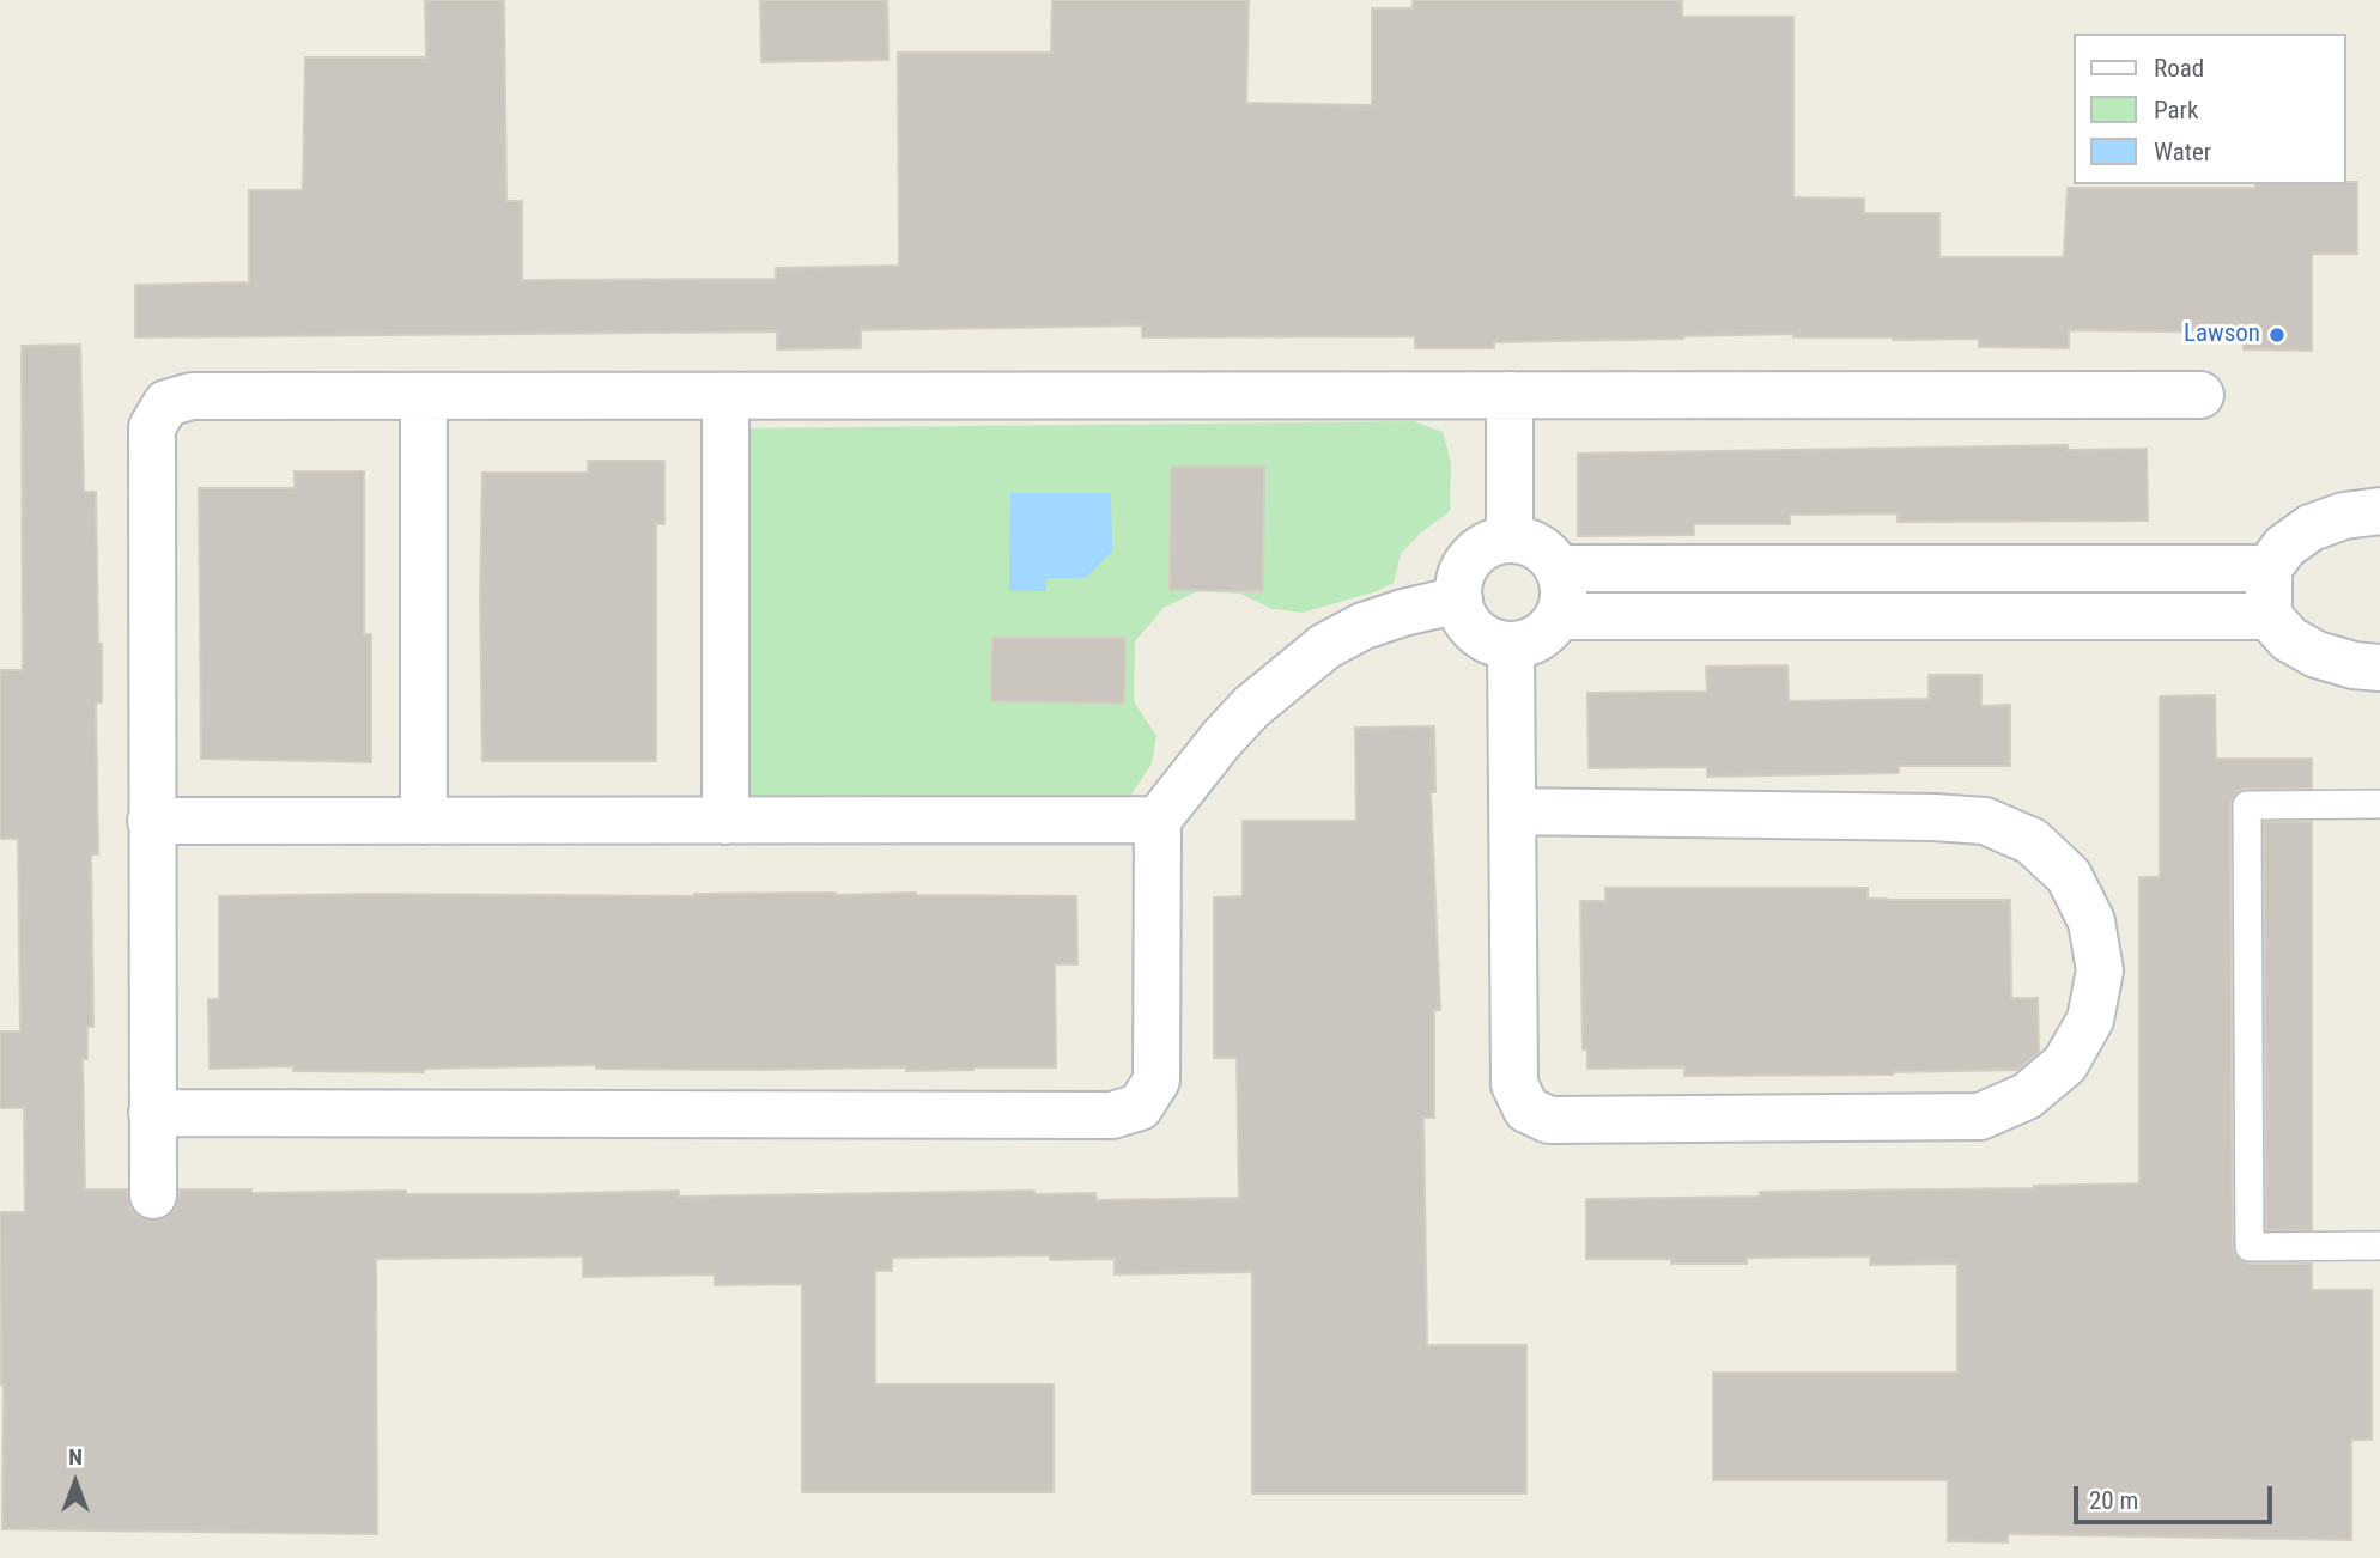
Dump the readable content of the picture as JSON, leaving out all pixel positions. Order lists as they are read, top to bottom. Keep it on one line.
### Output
{"places":["Lawson"],"legend":["Road","Park","Water"],"scale_bar":"20 m","north":"top"}
